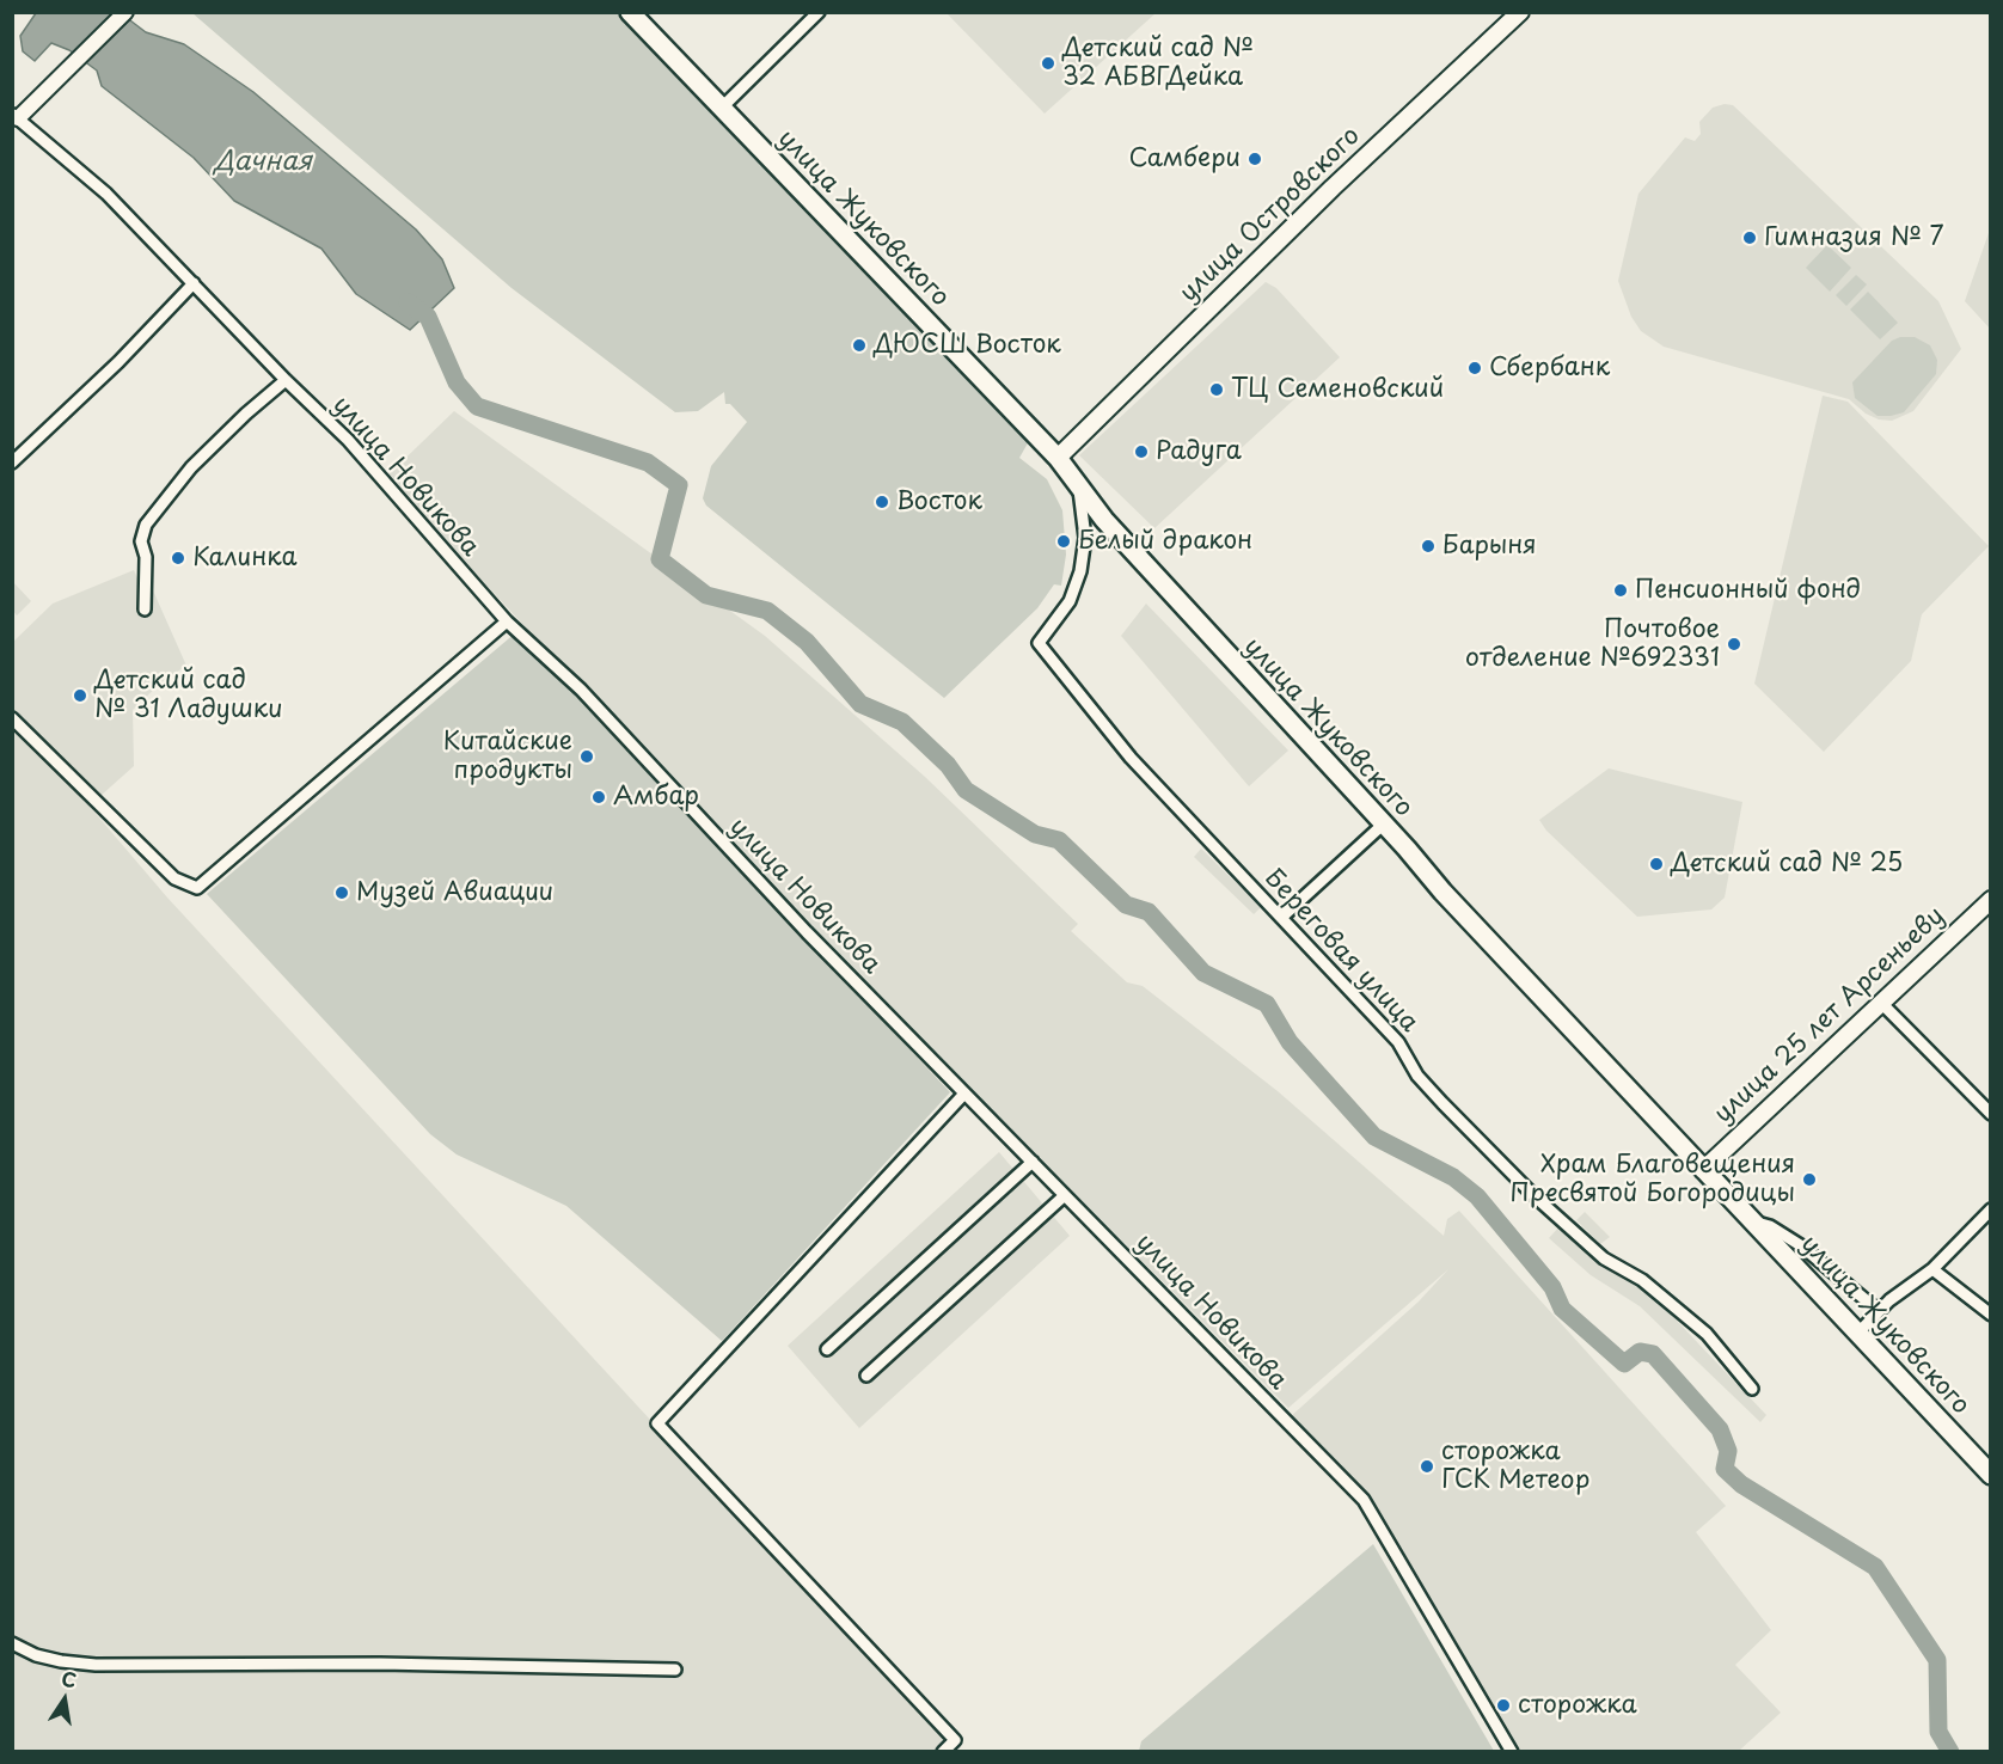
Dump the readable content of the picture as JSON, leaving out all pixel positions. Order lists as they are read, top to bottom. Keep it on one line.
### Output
{"streets":{"main road":["улица Островского","улица Жуковского","улица 25 лет Арсеньеву"],"street":["улица Новикова","Береговая улица"]},"crossings":[["улица Островского","улица Жуковского"],["улица Жуковского","Береговая улица"],["улица Жуковского","улица 25 лет Арсеньеву"]],"water":["Дачная"],"places":["Детский сад № 32 АБВГДейка","Самбери","Гимназия № 7","ДЮСШ Восток","Сбербанк","ТЦ Семеновский","Радуга","Восток","Белый дракон","Барыня","Калинка","Пенсионный фонд","Почтовое отделение №692331","Детский сад № 31 Ладушки","Китайские продукты","Амбар","Детский сад № 25","Музей Авиации","Храм Благовещения Пресвятой Богородицы","сторожка ГСК Метеор","сторожка"],"north":"top"}
